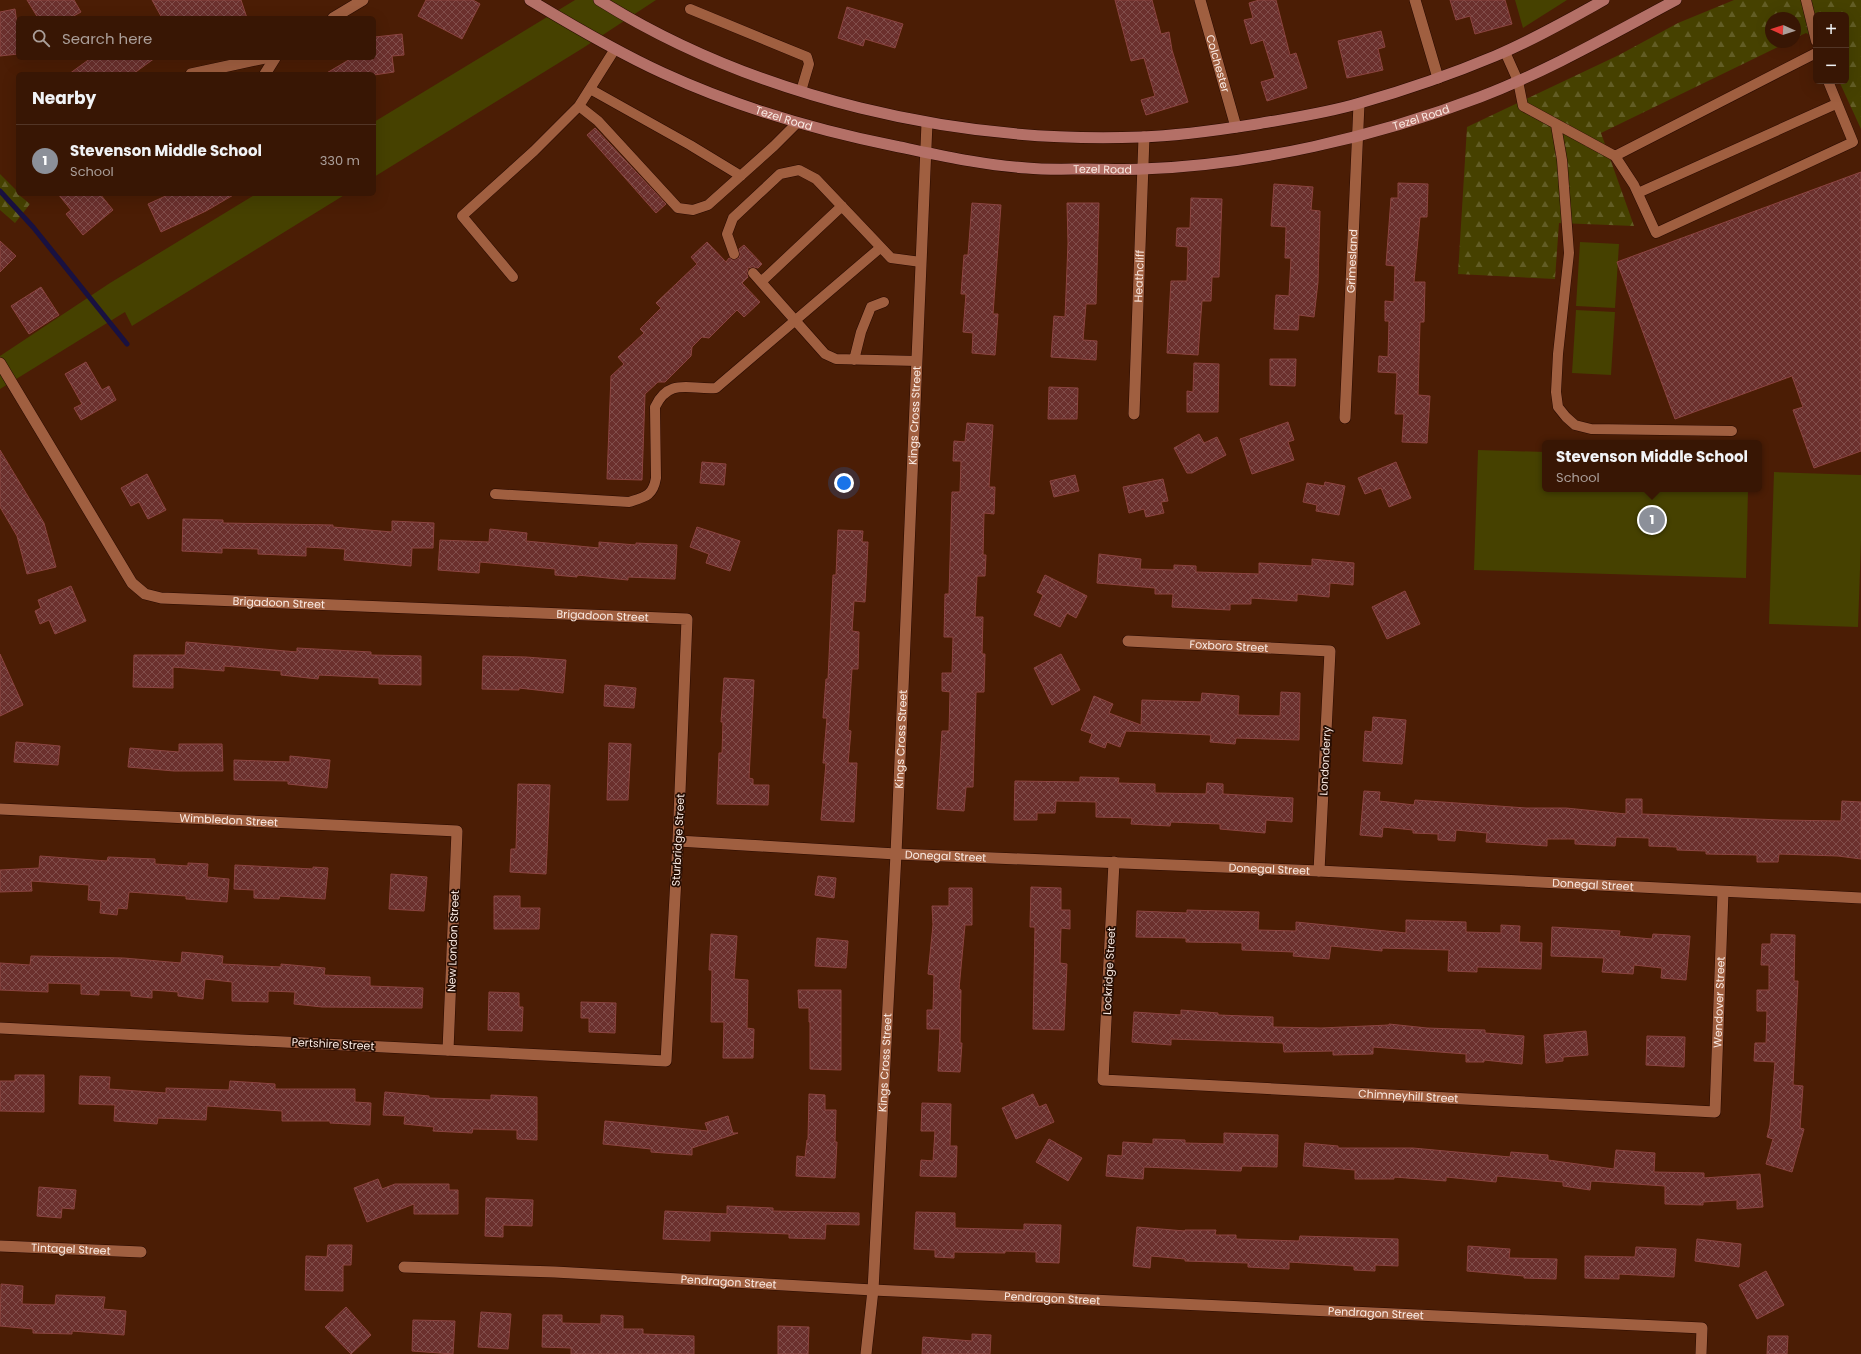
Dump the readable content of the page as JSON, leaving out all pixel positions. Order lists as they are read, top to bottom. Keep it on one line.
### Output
{"streets":{"main road":["Tezel Road"],"street":["Colchester","Grimesland","Heathcliff","Kings Cross Street","Brigadoon Street","Foxboro Street","Londonderry","Wimbledon Street","Sturbridge Street","Donegal Street","New London Street","Lockridge Street","Wendover Street","Pertshire Street","Chimneyhill Street","Tintagel Street","Pendragon Street"]},"crossings":[["Tezel Road","Grimesland"],["Tezel Road","Heathcliff"],["Tezel Road","Kings Cross Street"],["Kings Cross Street","Donegal Street"],["Kings Cross Street","Pendragon Street"],["Brigadoon Street","Sturbridge Street"],["Foxboro Street","Londonderry"],["Londonderry","Donegal Street"],["Wimbledon Street","New London Street"],["Sturbridge Street","Donegal Street"],["Sturbridge Street","Pertshire Street"],["Donegal Street","Lockridge Street"],["Donegal Street","Wendover Street"],["New London Street","Pertshire Street"],["Lockridge Street","Chimneyhill Street"],["Wendover Street","Chimneyhill Street"]],"north":"left","page":{"map_buttons":["+","−"],"search":"Search here","heading":"Nearby","list":[{"mark":"1","name":"Stevenson Middle School","note":"School","value":"330 m"}],"popup":["Stevenson Middle School","School"],"pins":"1"}}
